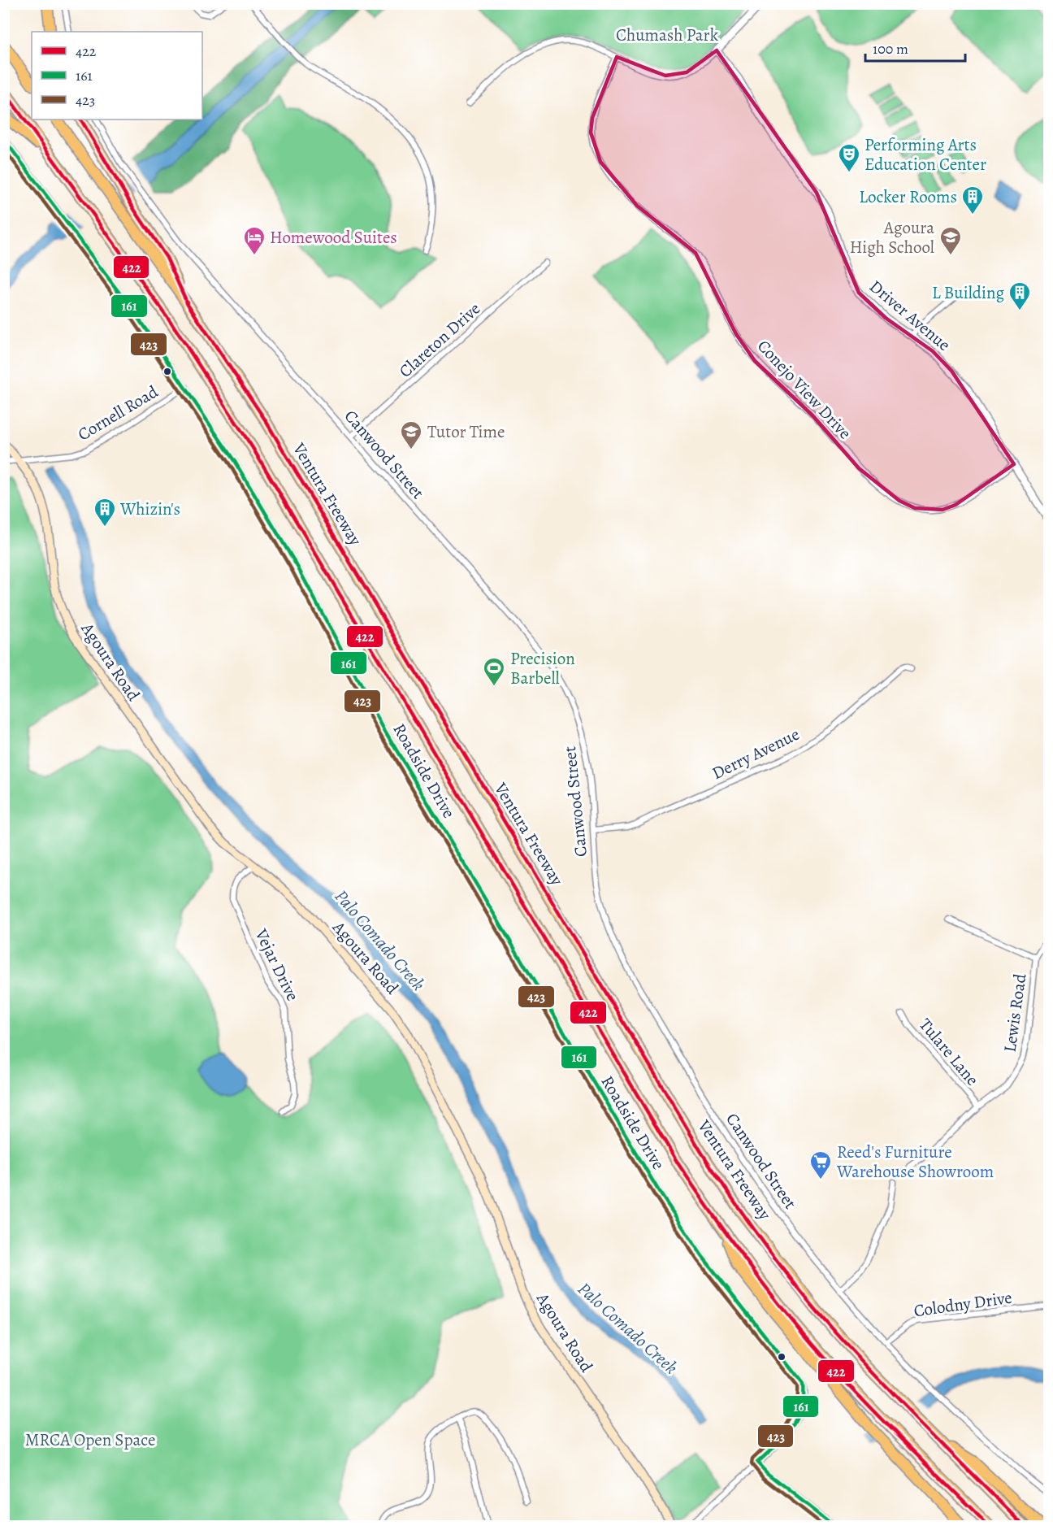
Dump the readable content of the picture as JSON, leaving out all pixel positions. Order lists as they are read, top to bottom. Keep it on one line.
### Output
{"streets":{"highway":["Ventura Freeway"],"main road":["Agoura Road"],"street":["Driver Avenue","Clareton Drive","Conejo View Drive","Cornell Road","Canwood Street","Derry Avenue","Roadside Drive","Vejar Drive","Lewis Road","Tulare Lane","Colodny Drive"]},"crossings":[["Driver Avenue","Conejo View Drive"],["Clareton Drive","Canwood Street"],["Cornell Road","Agoura Road"],["Cornell Road","Roadside Drive"],["Canwood Street","Derry Avenue"],["Canwood Street","Colodny Drive"],["Agoura Road","Vejar Drive"],["Lewis Road","Tulare Lane"]],"water":["Palo Comado Creek"],"parks":["Chumash Park","MRCA Open Space"],"places":{"theatre":["Performing Arts Education Center"],"building":["Locker Rooms","L Building","Whizin's"],"hotel":["Homewood Suites"],"school or university":["Agoura High School","Tutor Time"],"sports":["Precision Barbell"],"supermarket":["Reed's Furniture Warehouse Showroom"]},"lines":["transit line 422","transit line 161","transit line 423"],"legend":["422","161","423"],"scale_bar":"100 m"}
